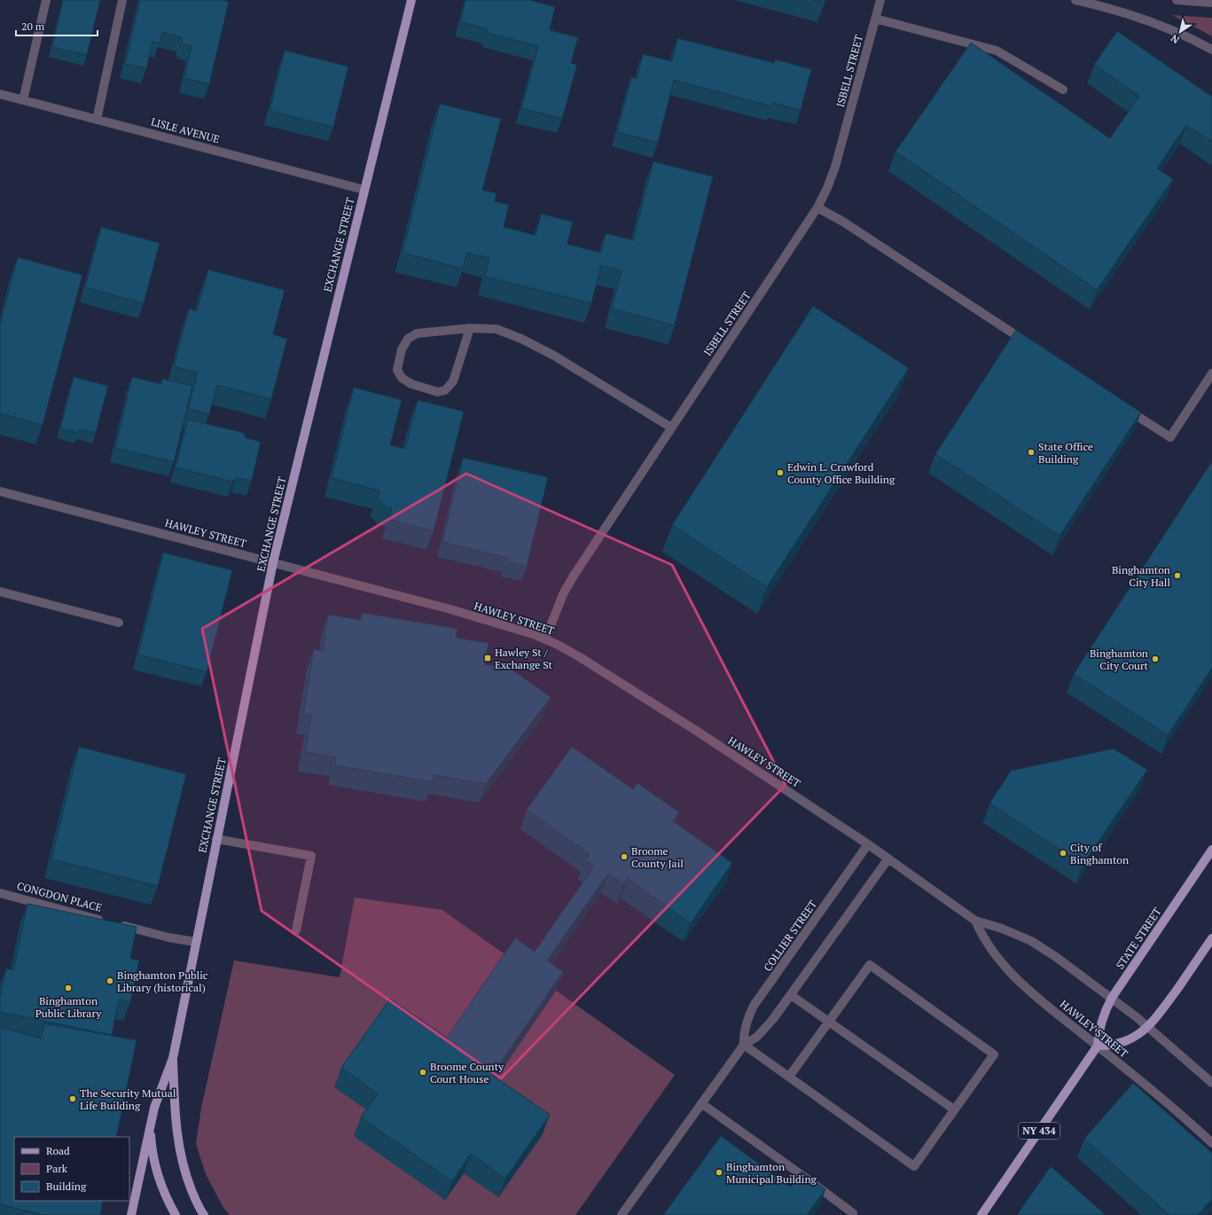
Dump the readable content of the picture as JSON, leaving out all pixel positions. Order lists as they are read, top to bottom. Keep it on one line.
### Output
{"streets":{"main road":["EXCHANGE STREET","STATE STREET","NY 434"],"street":["ISBELL STREET","LISLE AVENUE","HAWLEY STREET","CONGDON PLACE","COLLIER STREET"]},"crossings":[["ISBELL STREET","HAWLEY STREET"],["LISLE AVENUE","EXCHANGE STREET"],["EXCHANGE STREET","HAWLEY STREET"],["HAWLEY STREET","COLLIER STREET"],["HAWLEY STREET","STATE STREET"]],"places":{"other":["State Office Building","Edwin L. Crawford County Office Building","Binghamton City Hall","Binghamton City Court","City of Binghamton","Broome County Jail","Binghamton Public Library (historical)","Binghamton Public Library","Broome County Court House","The Security Mutual Life Building","Binghamton Municipal Building"],"transit":["Hawley St / Exchange St"]},"legend":["Road","Park","Building"],"scale_bar":"20 m","north":"bottom left"}
